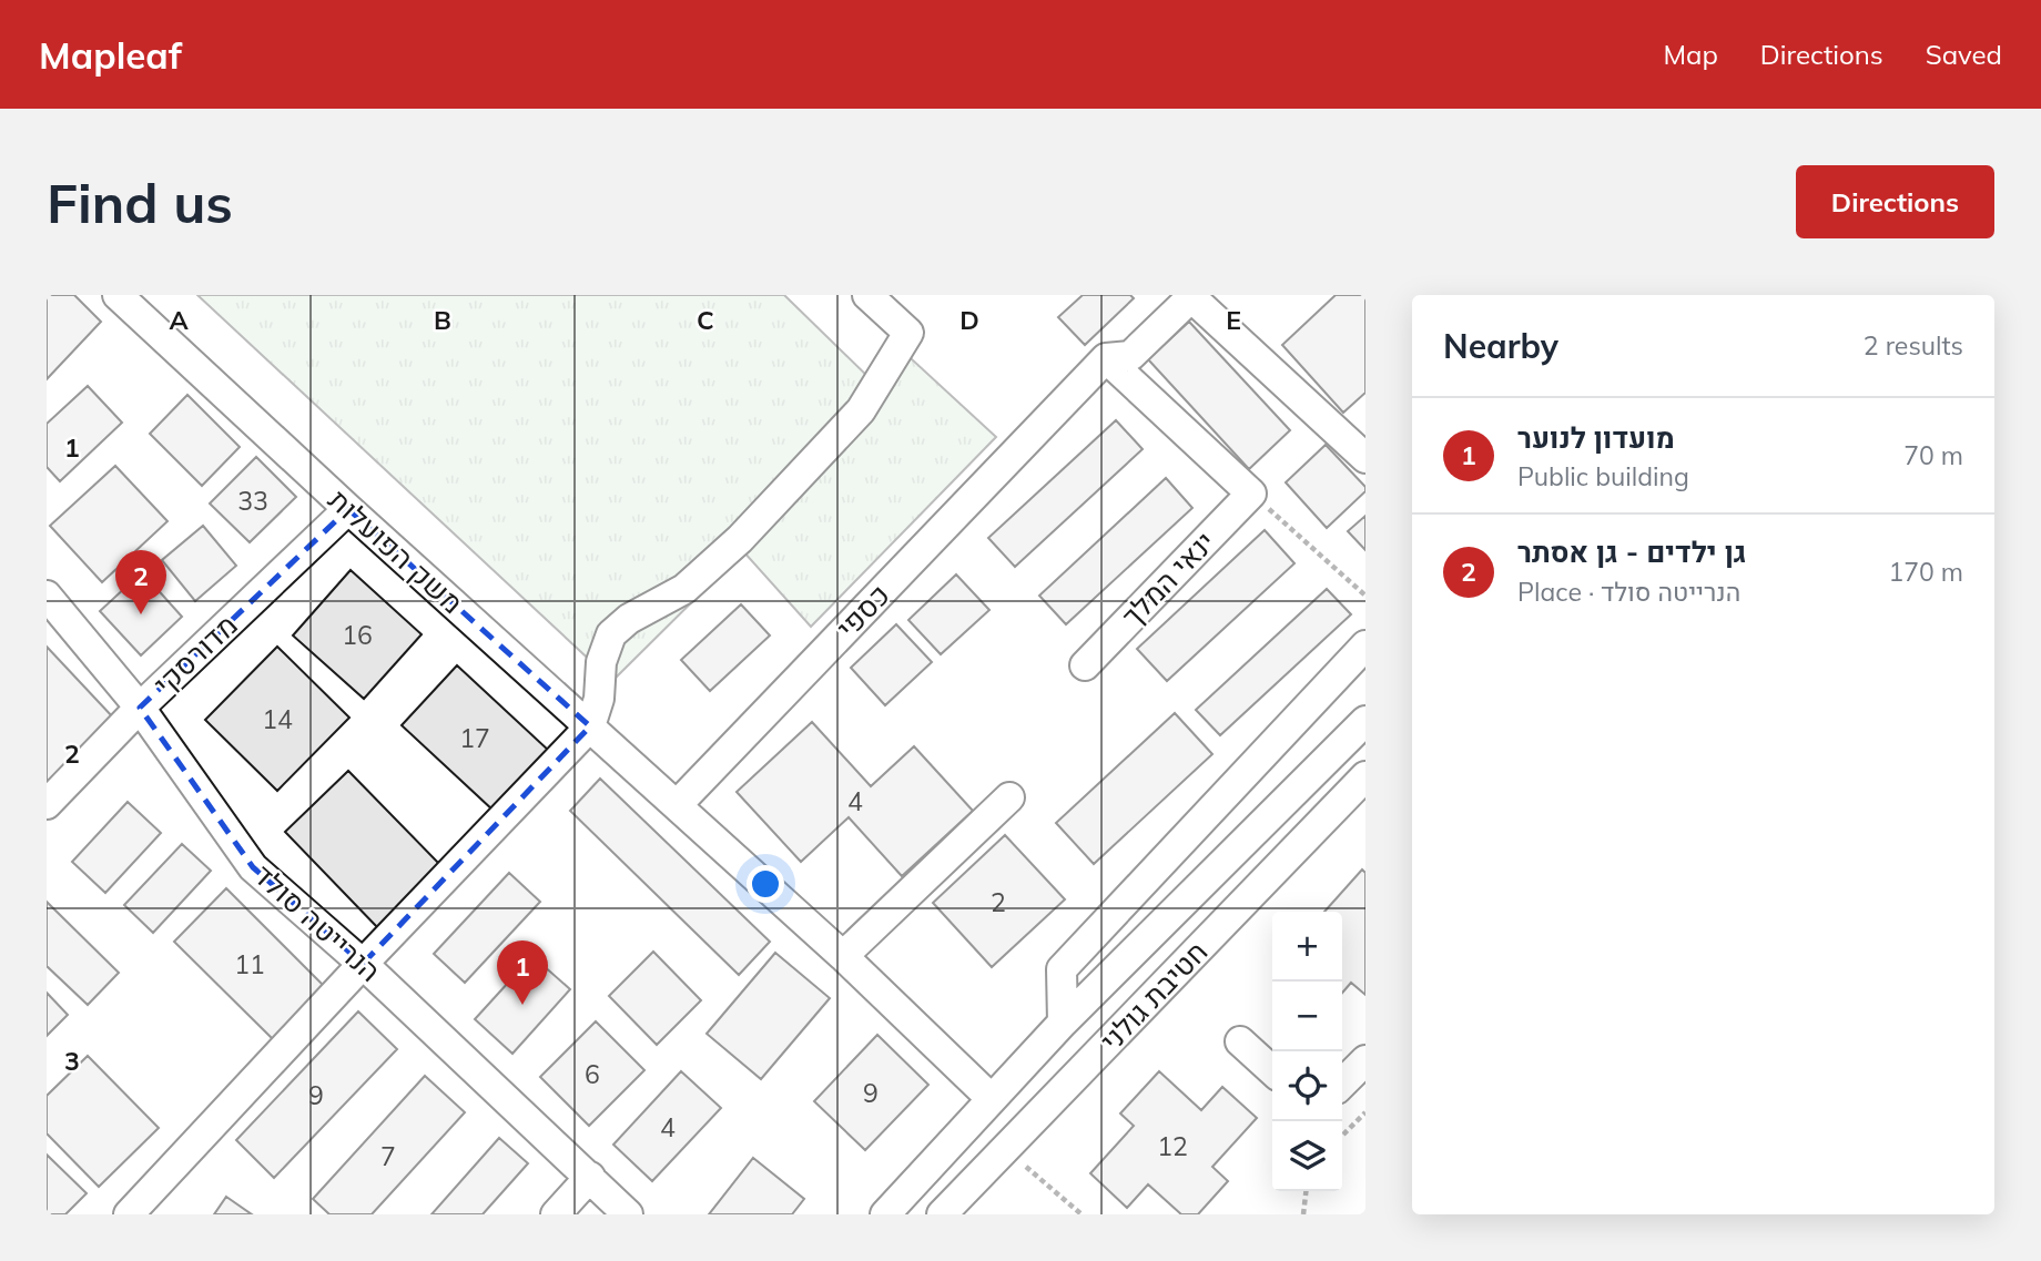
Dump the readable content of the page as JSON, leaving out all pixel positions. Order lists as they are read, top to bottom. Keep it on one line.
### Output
{"streets":{"street":["משק הפועלות","ינאי המלך","כספי","מדורסקי","הנרייטה סולד","חטיבת גולני"]},"crossings":[["משק הפועלות","כספי"],["משק הפועלות","מדורסקי"],["מדורסקי","הנרייטה סולד"]],"house_numbers":["33","16","14","17","4","2","11","6","9","9","4","12","7"],"page":{"header":"Mapleaf","nav":["Map","Directions","Saved"],"buttons":"Directions","title":"Find us","heading":["Nearby","2 results"],"list":[{"mark":"1","name":"מועדון לנוער","note":"Public building","value":"70 m"},{"mark":"2","name":"גן ילדים - גן אסתר","note":"Place · הנרייטה סולד","value":"170 m"}],"pins":["2","1"],"map_buttons":["+","−"]},"grid":{"columns":["A","B","C","D","E"],"rows":["1","2","3"]}}
